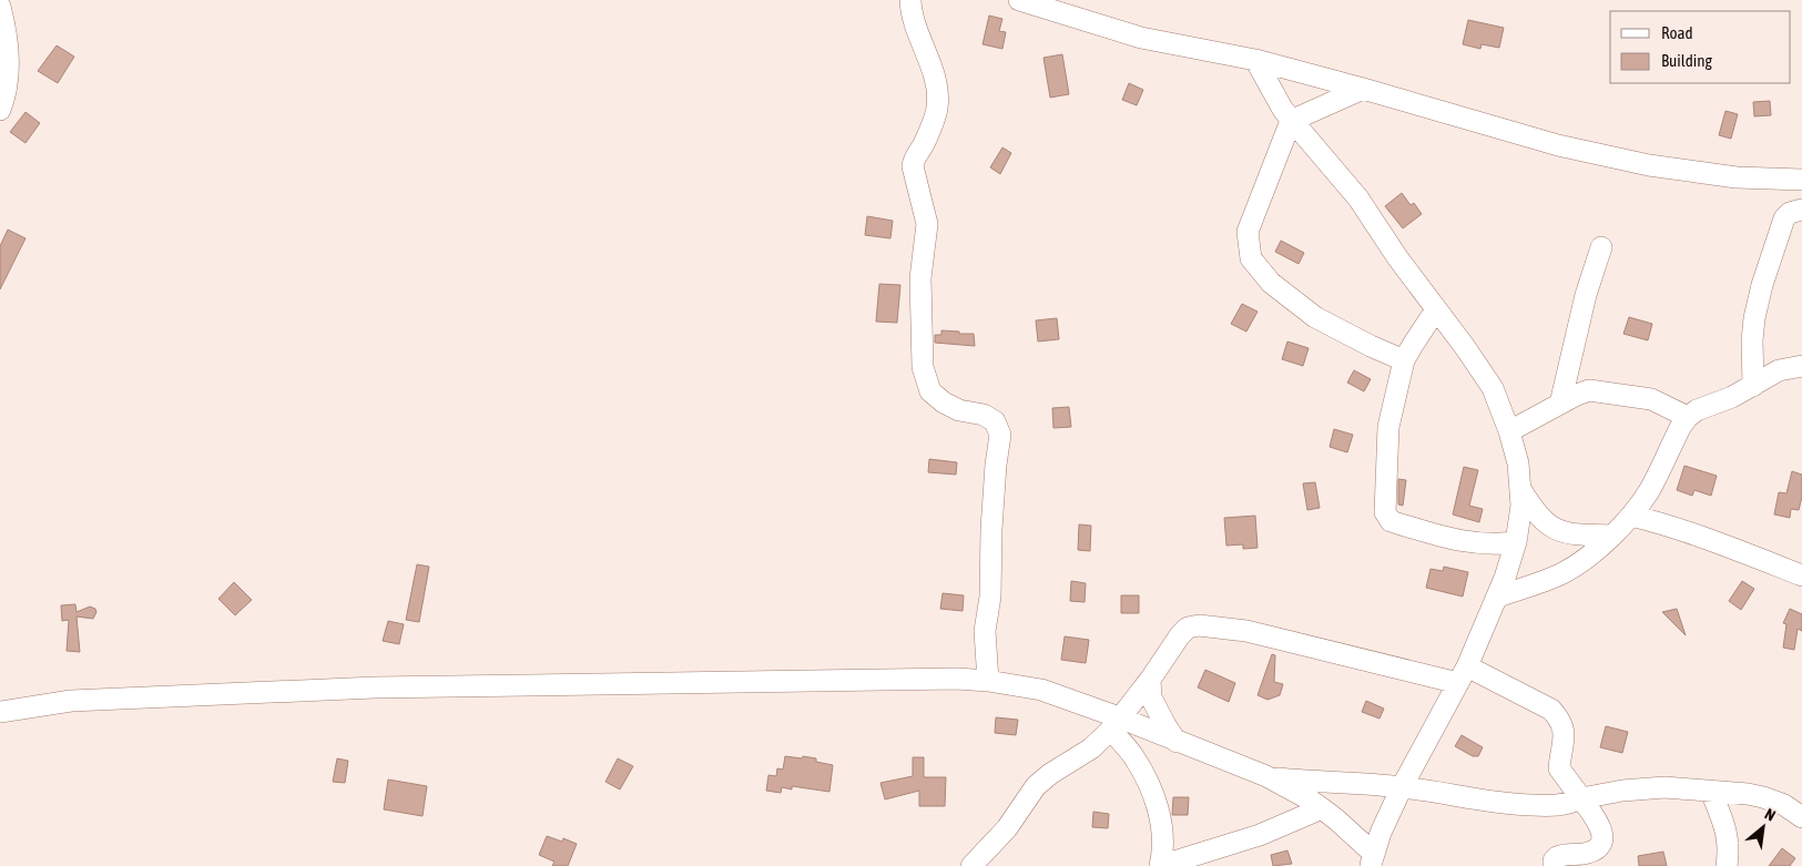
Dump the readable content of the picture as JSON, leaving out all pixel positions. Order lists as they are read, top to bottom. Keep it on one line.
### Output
{"legend":["Road","Building"],"north":"top right"}
